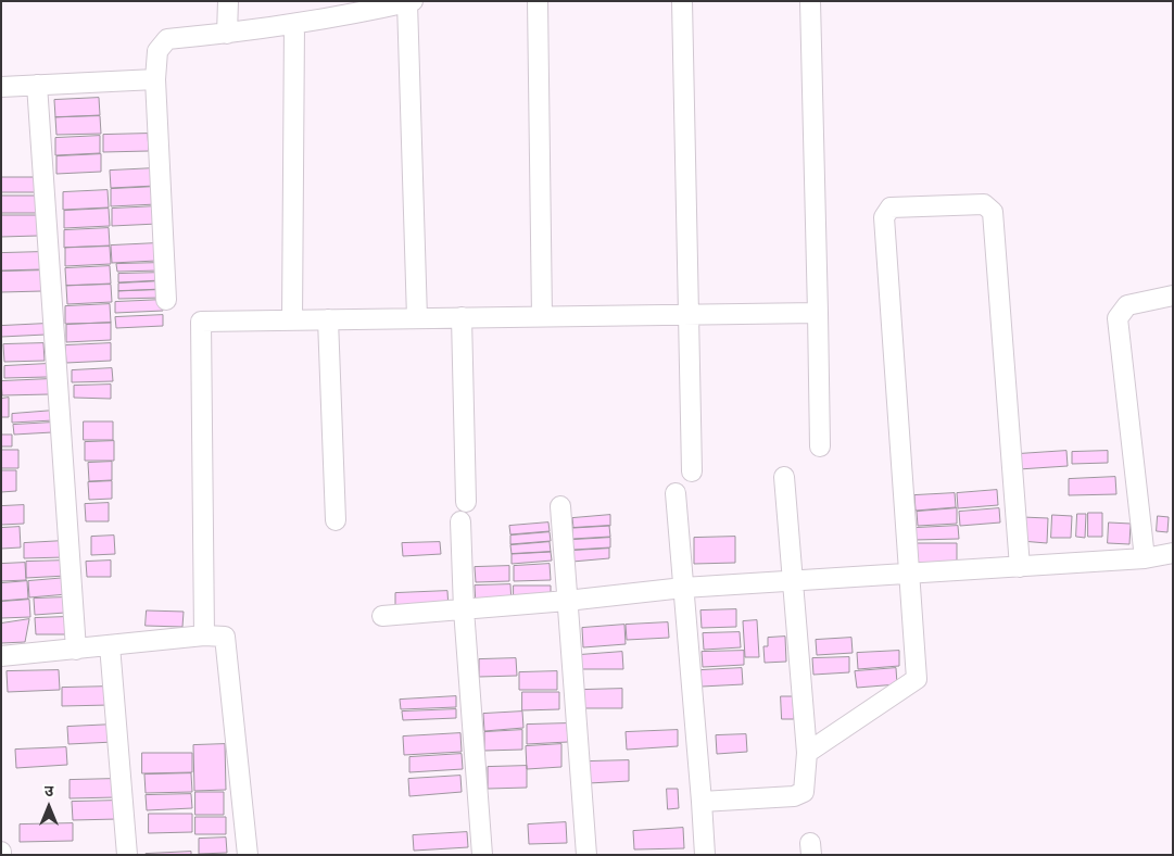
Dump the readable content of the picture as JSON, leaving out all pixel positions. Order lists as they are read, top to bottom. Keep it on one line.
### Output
{"north":"top"}
